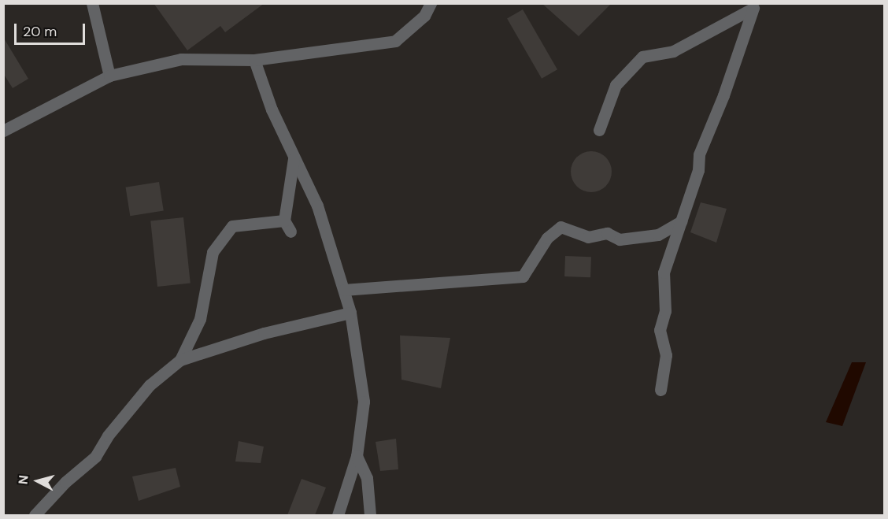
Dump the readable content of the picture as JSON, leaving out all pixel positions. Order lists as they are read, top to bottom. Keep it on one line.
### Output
{"scale_bar":"20 m","north":"left"}
